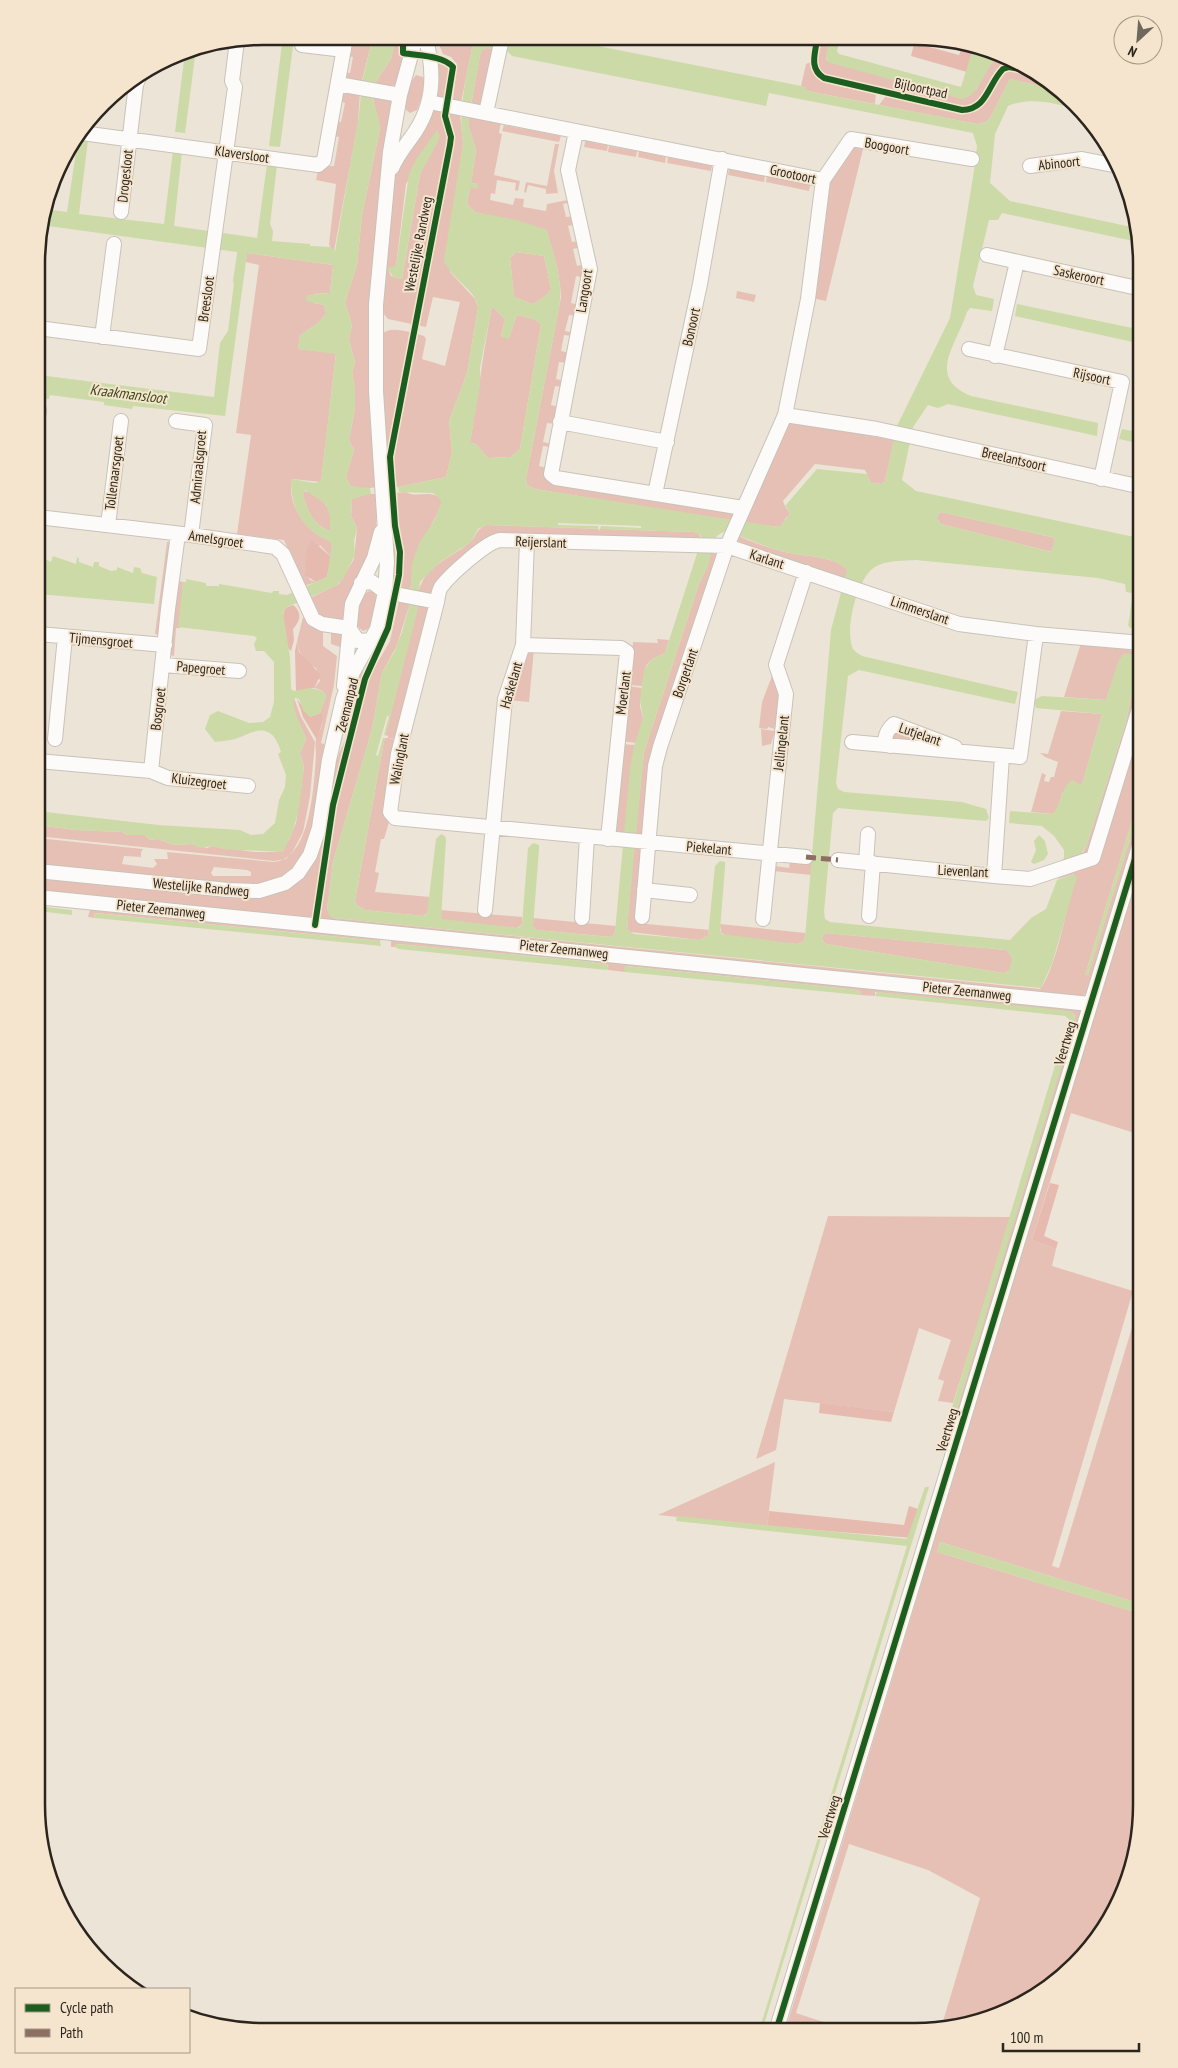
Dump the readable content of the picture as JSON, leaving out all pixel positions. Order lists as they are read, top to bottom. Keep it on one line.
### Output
{"streets":{"street":["Boogoort","Klaversloot","Abinoort","Grootoort","Drogesloot","Westelijke Randweg","Saskeroort","Langoort","Breesloot","Bonoort","Rijsoort","Breelantsoort","Admiraalsgroet","Tollenaarsgroet","Amelsgroet","Reijerslant","Karlant","Limmerslant","Tijmensgroet","Papegroet","Borgerlant","Haskelant","Moerlant","Bosgroet","Lutjelant","Jellingelant","Walinglant","Kluizegroet","Piekelant","Lievenlant","Pieter Zeemanweg","Veertweg"],"cycle path":["Bijloortpad","Zeemanpad"]},"crossings":[["Boogoort","Grootoort"],["Klaversloot","Drogesloot"],["Klaversloot","Breesloot"],["Grootoort","Westelijke Randweg"],["Grootoort","Langoort"],["Grootoort","Bonoort"],["Grootoort","Breelantsoort"],["Grootoort","Borgerlant"],["Westelijke Randweg","Amelsgroet"],["Langoort","Bonoort"],["Langoort","Borgerlant"],["Rijsoort","Breelantsoort"],["Admiraalsgroet","Amelsgroet"],["Admiraalsgroet","Bosgroet"],["Tollenaarsgroet","Amelsgroet"],["Amelsgroet","Bosgroet"],["Reijerslant","Karlant"],["Reijerslant","Borgerlant"],["Reijerslant","Haskelant"],["Reijerslant","Walinglant"],["Karlant","Limmerslant"],["Karlant","Borgerlant"],["Karlant","Jellingelant"],["Limmerslant","Lutjelant"],["Limmerslant","Jellingelant"],["Tijmensgroet","Bosgroet"],["Papegroet","Bosgroet"],["Borgerlant","Walinglant"],["Borgerlant","Piekelant"],["Haskelant","Moerlant"],["Haskelant","Walinglant"],["Moerlant","Walinglant"],["Bosgroet","Kluizegroet"],["Lutjelant","Lievenlant"],["Jellingelant","Piekelant"],["Walinglant","Piekelant"],["Pieter Zeemanweg","Veertweg"]],"water":["Kraakmansloot"],"legend":["Cycle path","Path"],"scale_bar":"100 m","north":"bottom left"}
